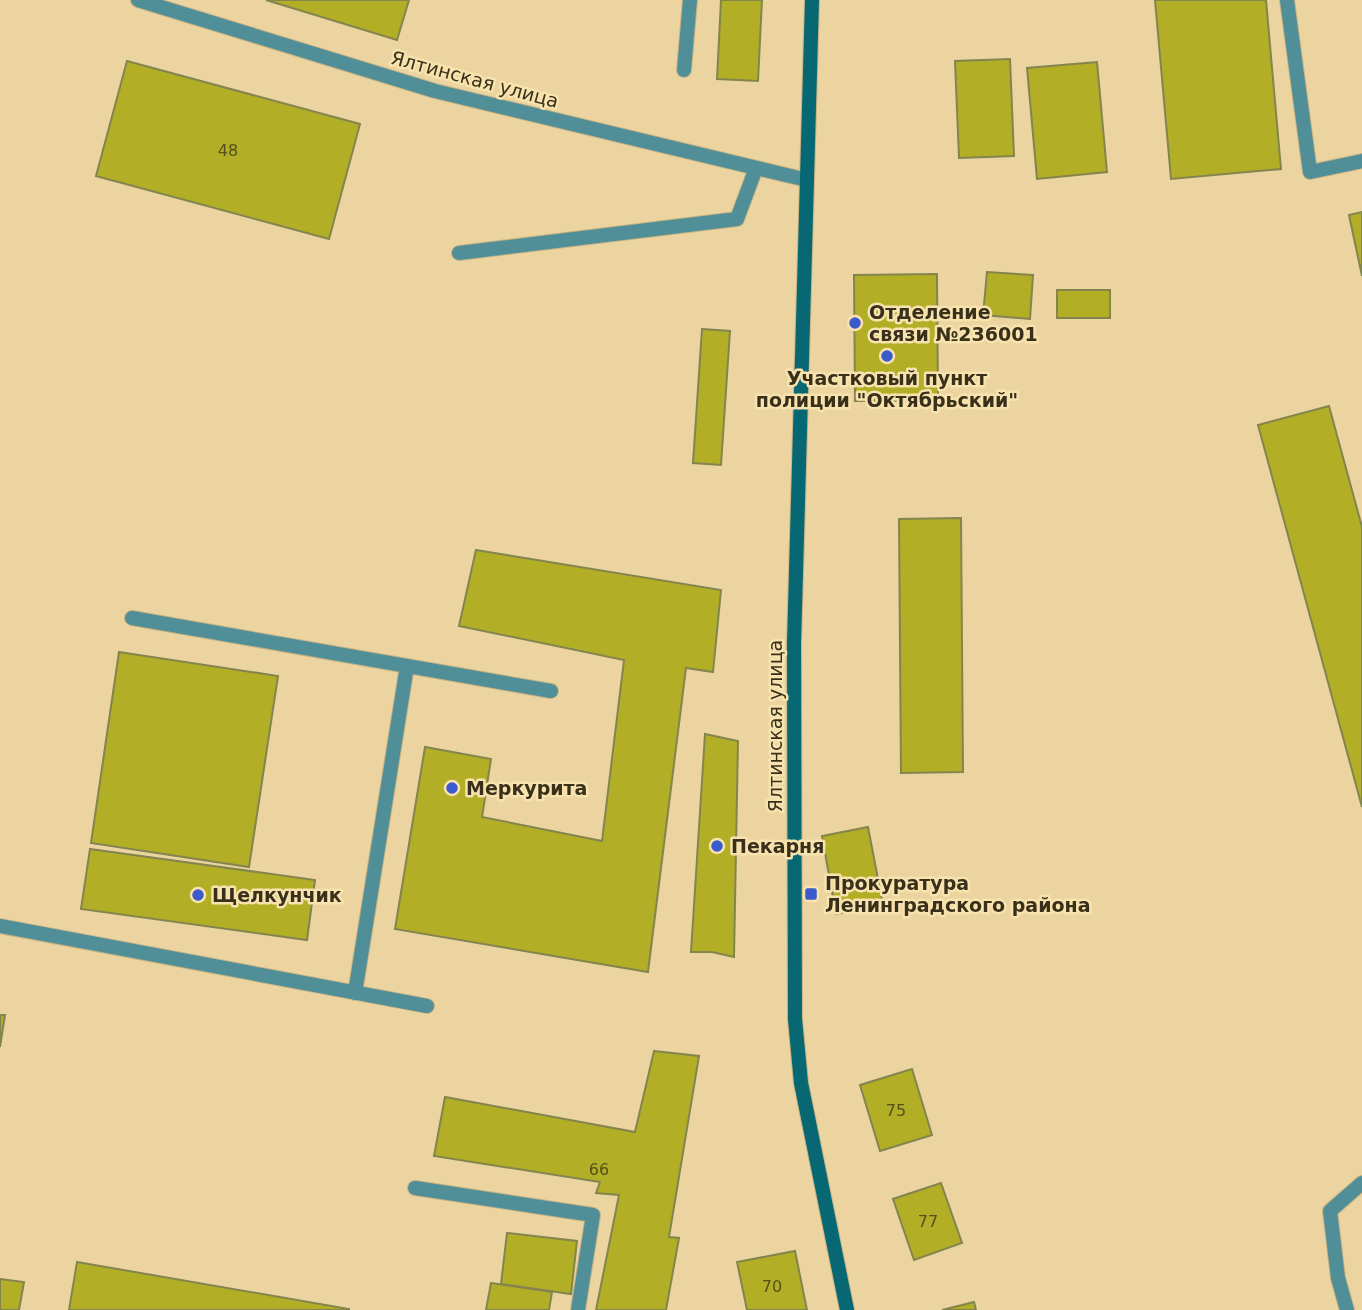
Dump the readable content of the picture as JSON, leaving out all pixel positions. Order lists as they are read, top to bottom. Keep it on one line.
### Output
{"streets":{"street":["Ялтинская улица"]},"places":{"other":["Отделение связи №236001","Участковый пункт полиции \"Октябрьский\"","Меркурита","Пекарня","Щелкунчик"],"transit":["Прокуратура Ленинградского района"]},"house_numbers":["48","75","66","77","70"]}
